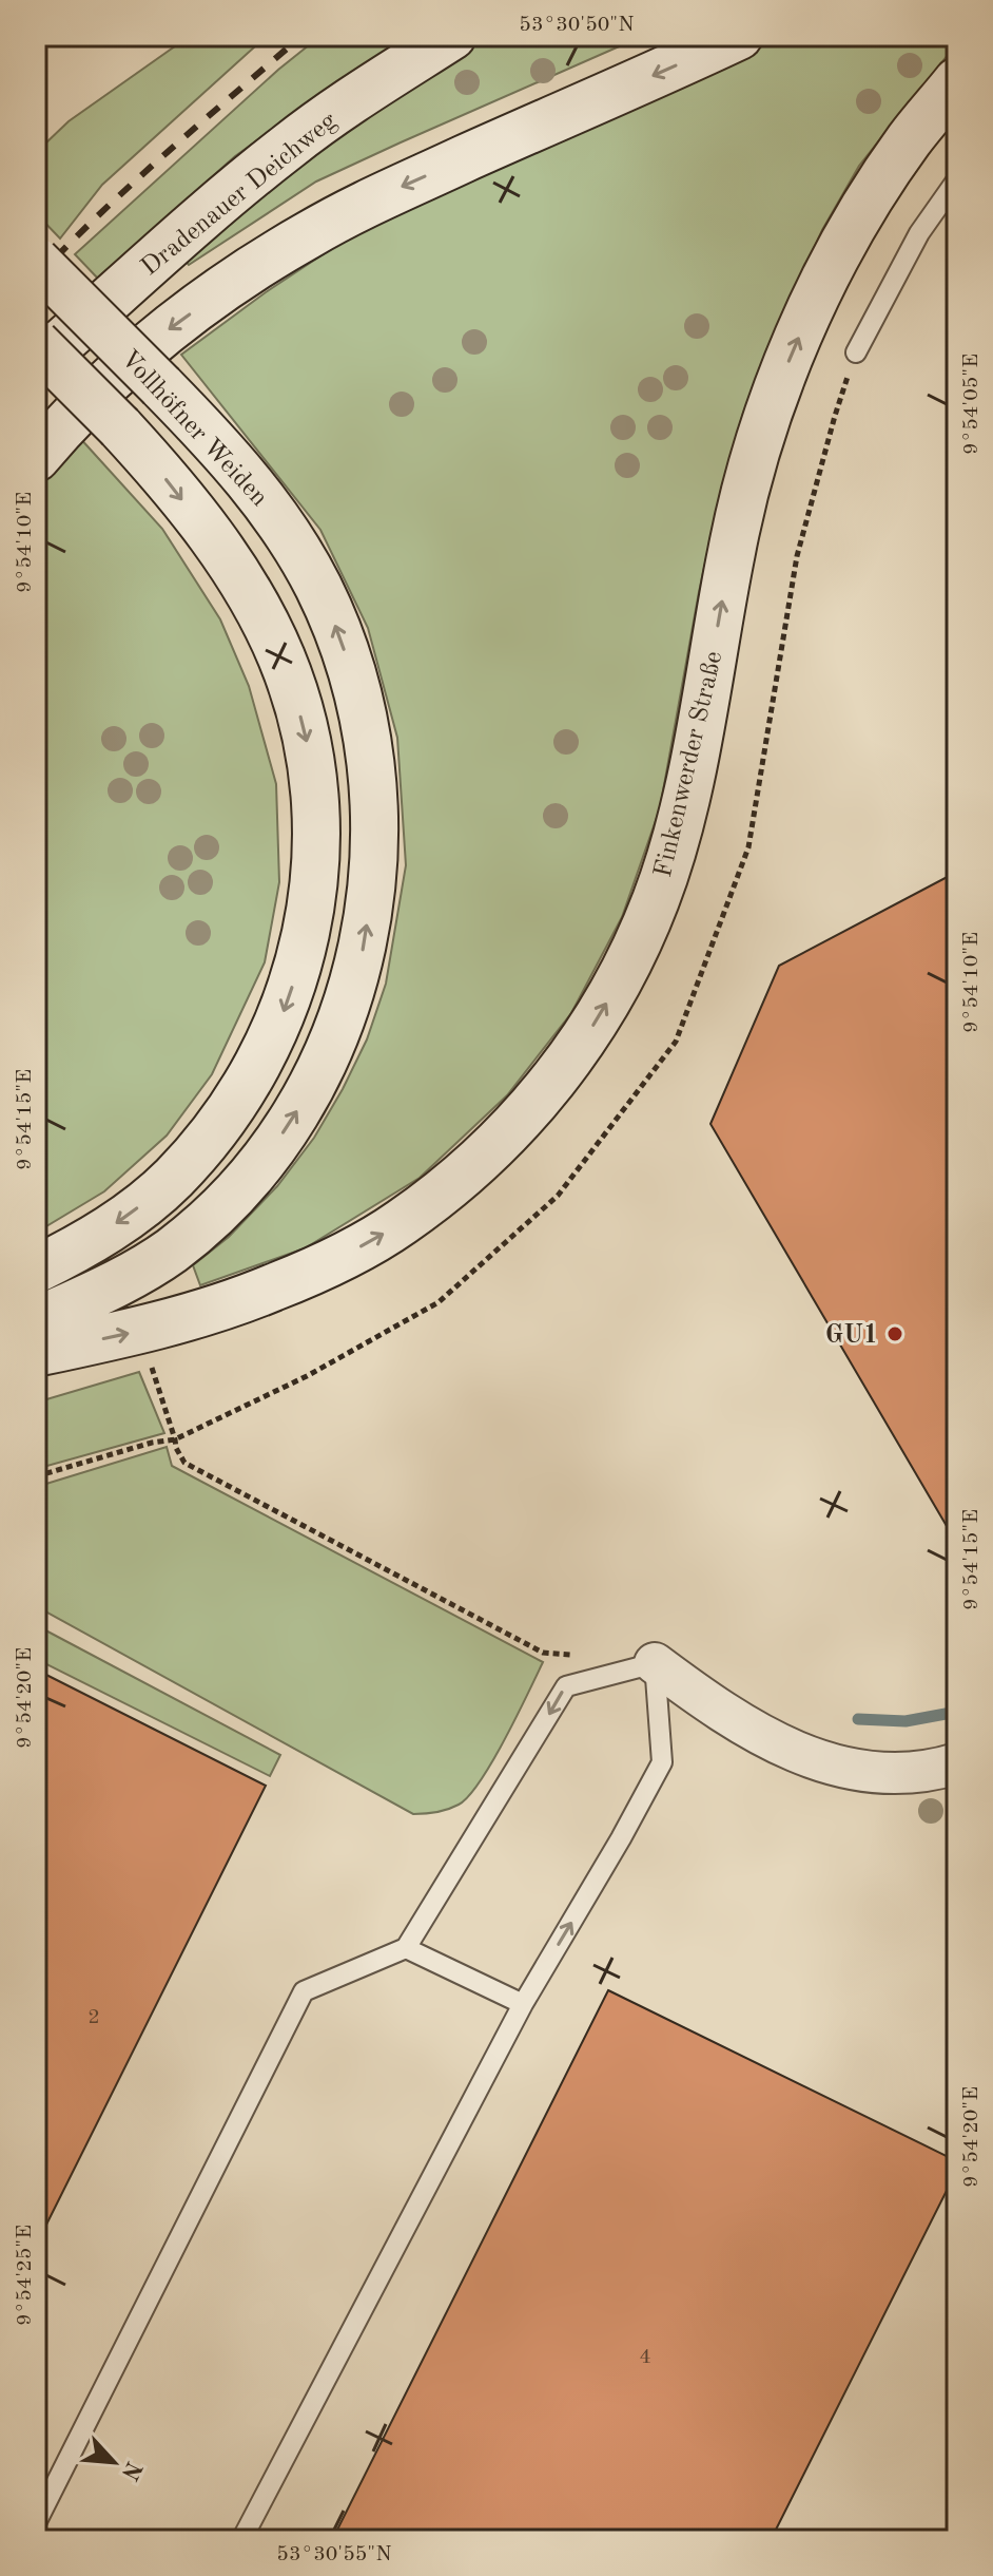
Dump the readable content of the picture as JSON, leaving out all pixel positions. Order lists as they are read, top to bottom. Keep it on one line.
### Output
{"streets":{"main road":["Dradenauer Deichweg","Vollhöfner Weiden","Finkenwerder Straße"]},"one_way":["Vollhöfner Weiden","Finkenwerder Straße"],"places":["GU1"],"house_numbers":["2","4"],"north":"bottom right","coordinates":["53°30'50\"N","9°54'05\"E","9°54'10\"E","9°54'15\"E","9°54'20\"E","9°54'25\"E","53°30'55\"N"]}
